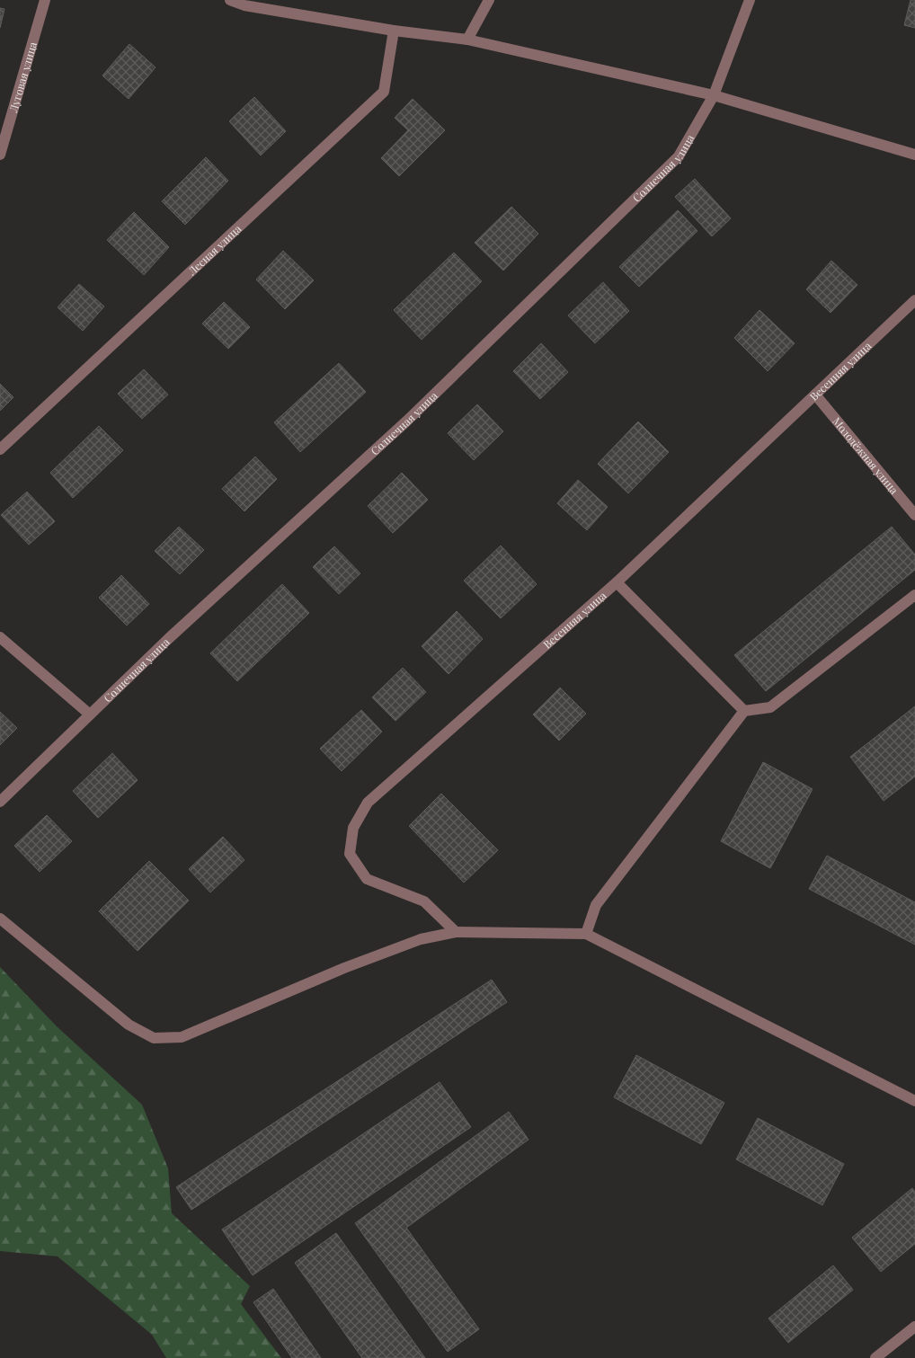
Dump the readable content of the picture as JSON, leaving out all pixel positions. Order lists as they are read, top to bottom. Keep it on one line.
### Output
{"streets":{"street":["Луговая улица","Солнечная улица","Лесная улица","Весенняя улица","Молодёжная улица"]},"crossings":[["Весенняя улица","Молодёжная улица"]]}
